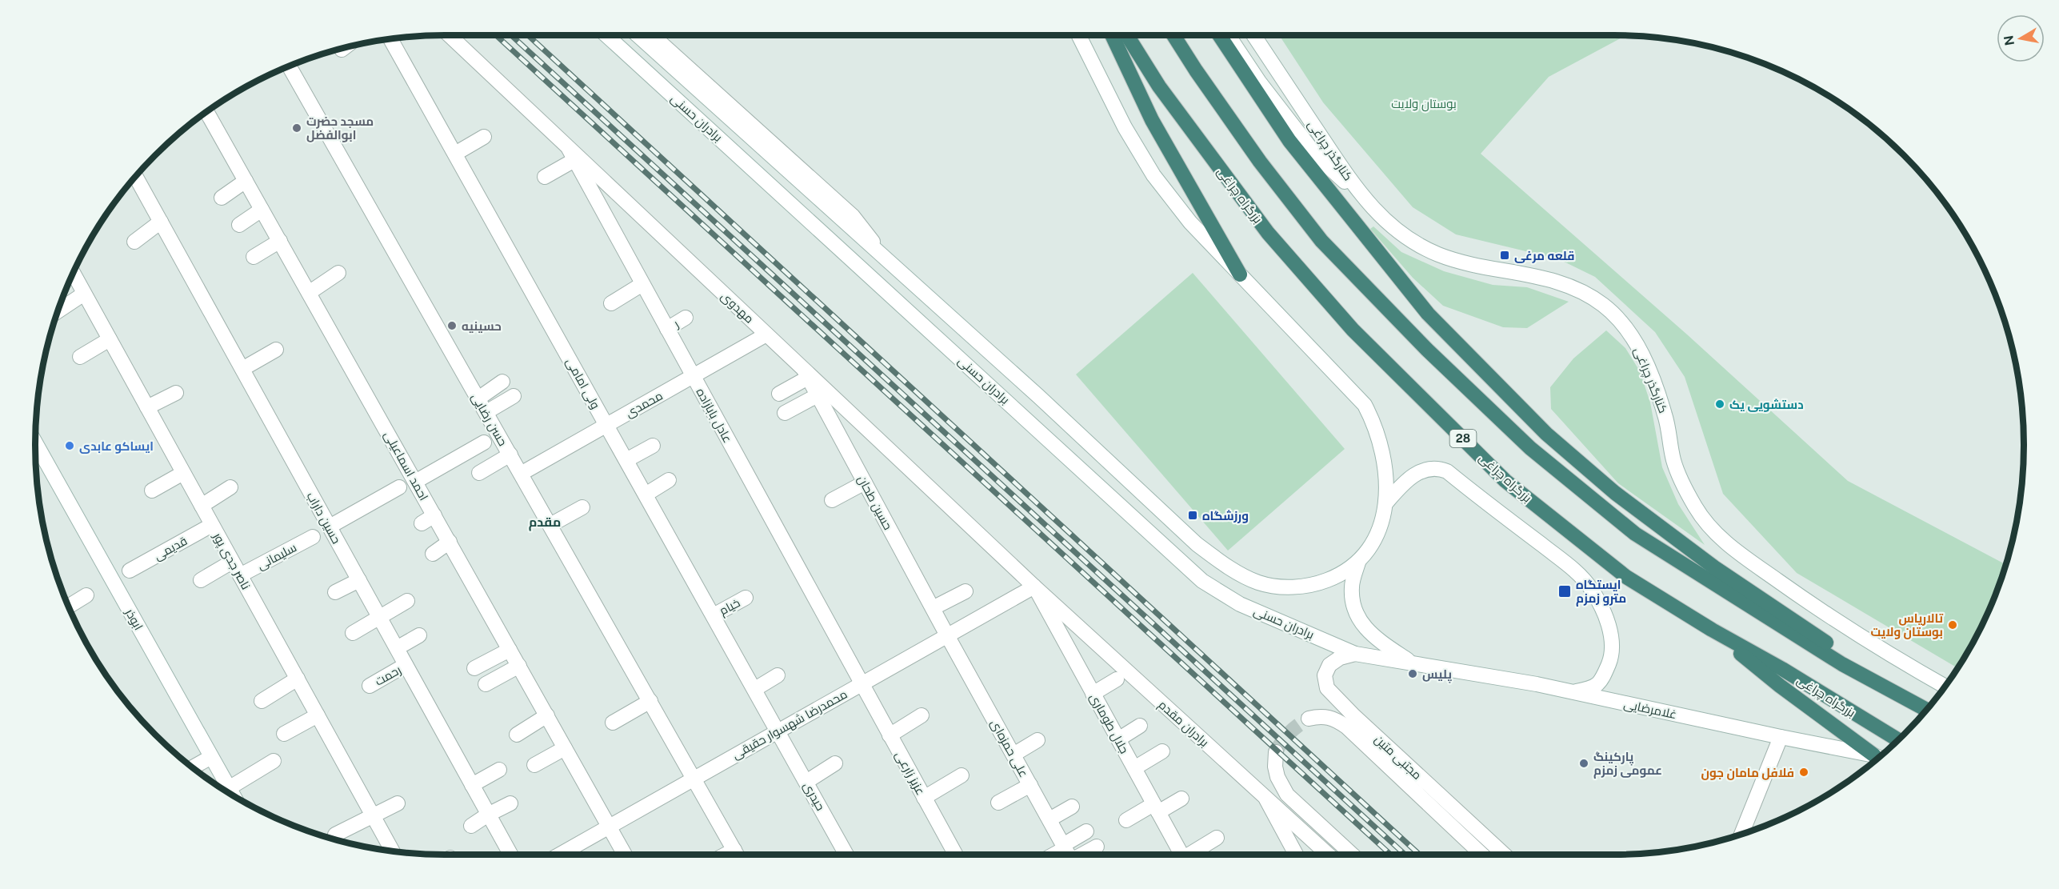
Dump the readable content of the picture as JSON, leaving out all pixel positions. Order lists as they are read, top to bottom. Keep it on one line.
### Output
{"streets":{"highway":["بزرگراه چراغی","28"],"street":["برادران حسنی","کنارگذر چراغی","مهدوی","ر","ولی امامی","محمدی","عادل بابازاده","حسن رضایی","احمد اسماعیلی","حسین طحان","حسین داراب","قدیمی","سلیمانی","ناصر جدی پور","خیام","ابوذر","رحمت","غلامرضایی","جلال طوماری","برادران مقدم","محمدرضا شهسوار حقیقی","علی حمزه‌ای","مجتبی متین","عزیز زارعی","حیدری"]},"crossings":[["برادران حسنی","غلامرضایی"],["برادران حسنی","مجتبی متین"],["مهدوی","محمدی"],["مهدوی","عادل بابازاده"],["مهدوی","حسین طحان"],["مهدوی","جلال طوماری"],["مهدوی","برادران مقدم"],["مهدوی","محمدرضا شهسوار حقیقی"],["ر","عادل بابازاده"],["ولی امامی","محمدی"],["ولی امامی","خیام"],["ولی امامی","محمدرضا شهسوار حقیقی"],["ولی امامی","حیدری"],["محمدی","عادل بابازاده"],["محمدی","حسن رضایی"],["عادل بابازاده","محمدرضا شهسوار حقیقی"],["عادل بابازاده","عزیز زارعی"],["حسن رضایی","محمدرضا شهسوار حقیقی"],["احمد اسماعیلی","محمدرضا شهسوار حقیقی"],["حسین طحان","محمدرضا شهسوار حقیقی"],["حسین طحان","علی حمزه‌ای"],["حسین داراب","رحمت"],["قدیمی","ناصر جدی پور"],["سلیمانی","ناصر جدی پور"],["جلال طوماری","برادران مقدم"],["جلال طوماری","محمدرضا شهسوار حقیقی"],["برادران مقدم","محمدرضا شهسوار حقیقی"],["محمدرضا شهسوار حقیقی","علی حمزه‌ای"],["محمدرضا شهسوار حقیقی","عزیز زارعی"],["محمدرضا شهسوار حقیقی","حیدری"]],"districts":["مقدم"],"parks":["بوستان ولایت"],"places":{"other":["مسجد حضرت ابوالفضل","حسینیه","دستشویی یک","ایساکو عابدی","تالاریاس بوستان ولایت","پلیس","پارکینگ عمومی زمزم","فلافل مامان جون"],"transit":["قلعه مرغی","ورزشگاه","ایستگاه مترو زمزم"]},"north":"left"}
